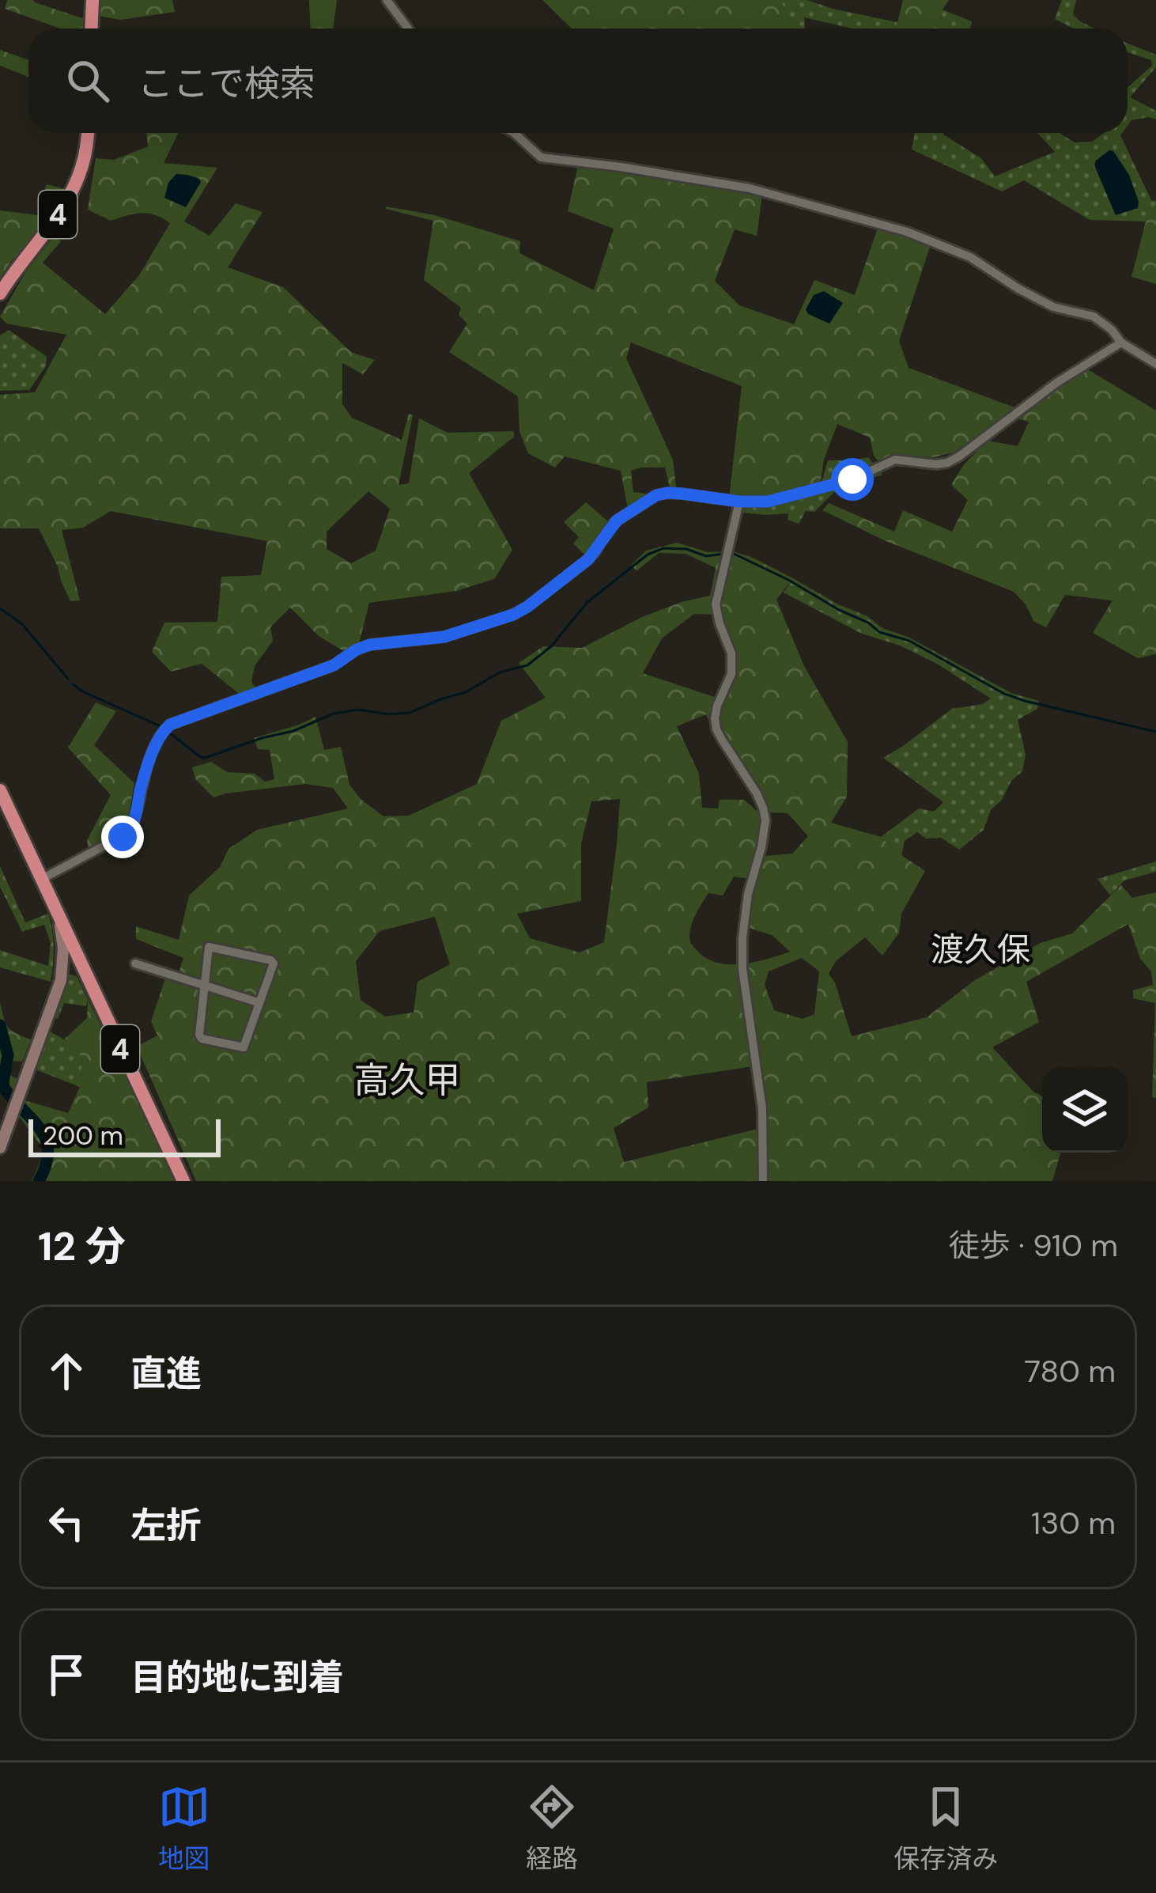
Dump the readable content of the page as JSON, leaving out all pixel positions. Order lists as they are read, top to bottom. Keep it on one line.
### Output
{"streets":{"highway":["4"]},"districts":["渡久保","高久甲"],"scale_bar":"200 m","page":{"search":"ここで検索","scale":"200 m","heading":["12 分","徒歩 · 910 m"],"list":[["直進","780 m"],["左折","130 m"],"目的地に到着"],"nav":["地図","経路","保存済み"]}}
